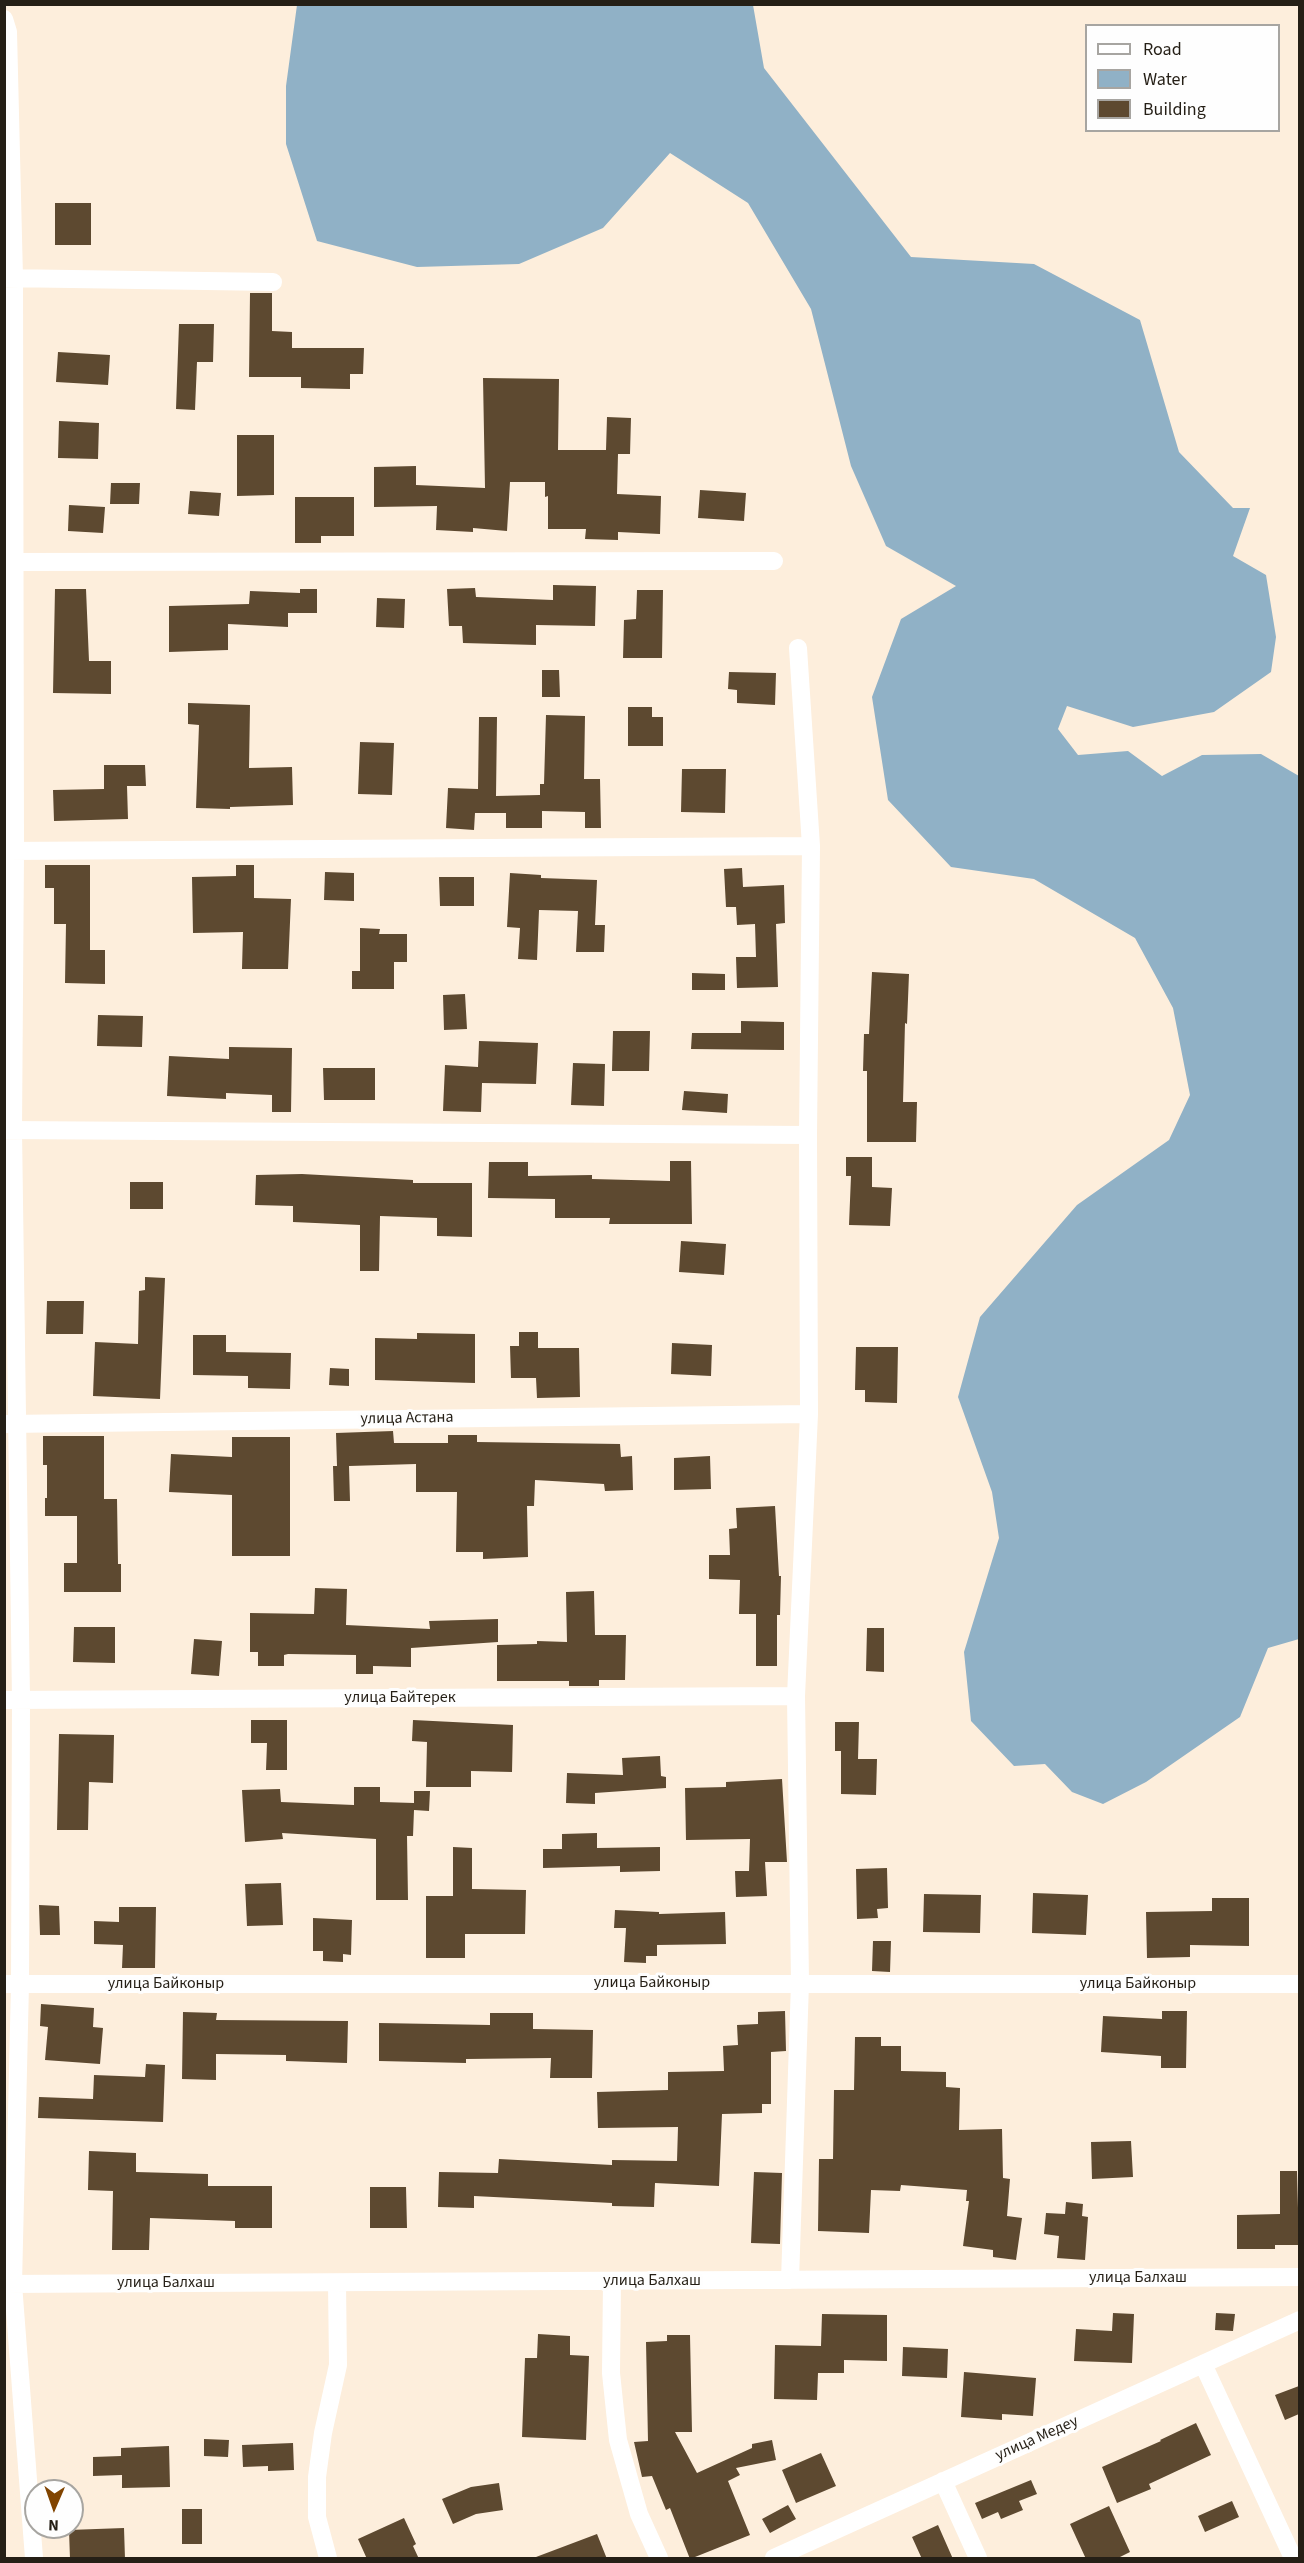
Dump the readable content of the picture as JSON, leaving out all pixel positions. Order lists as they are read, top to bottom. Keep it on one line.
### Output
{"streets":{"street":["улица Астана","улица Байтерек","улица Байконыр","улица Балхаш","улица Медеу"]},"legend":["Road","Water","Building"],"north":"bottom"}
